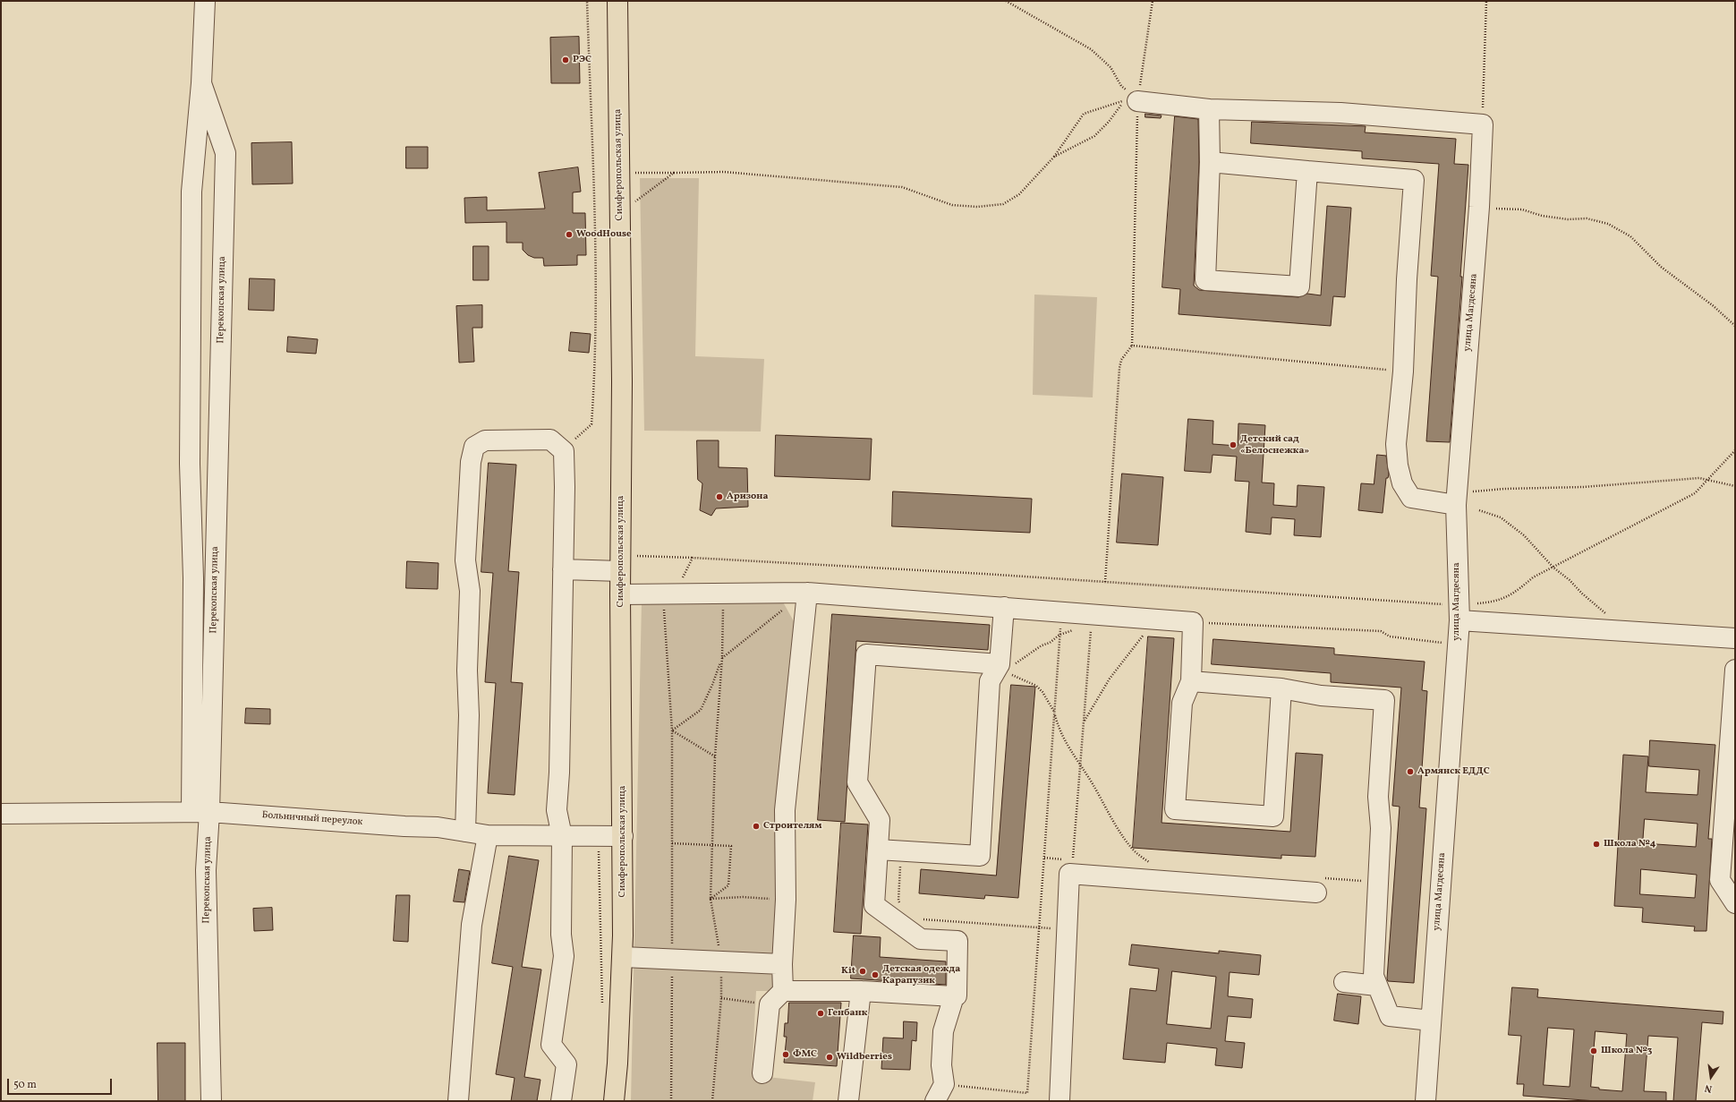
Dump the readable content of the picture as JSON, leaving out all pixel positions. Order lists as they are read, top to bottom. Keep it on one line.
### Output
{"streets":{"highway":["Симферопольская улица"],"street":["Перекопская улица","улица Магдесяна","Больничный переулок"]},"crossings":[["Симферопольская улица","Больничный переулок"],["Перекопская улица","Больничный переулок"]],"places":["РЭС","WoodHouse","Детский сад «Белоснежка»","Аризона","Армянск ЕДДС","Строителям","Школа №4","Kit","Детская одежда Карапузик","Генбанк","Школа №3","ФМС","Wildberries"],"scale_bar":"50 m","north":"bottom"}
